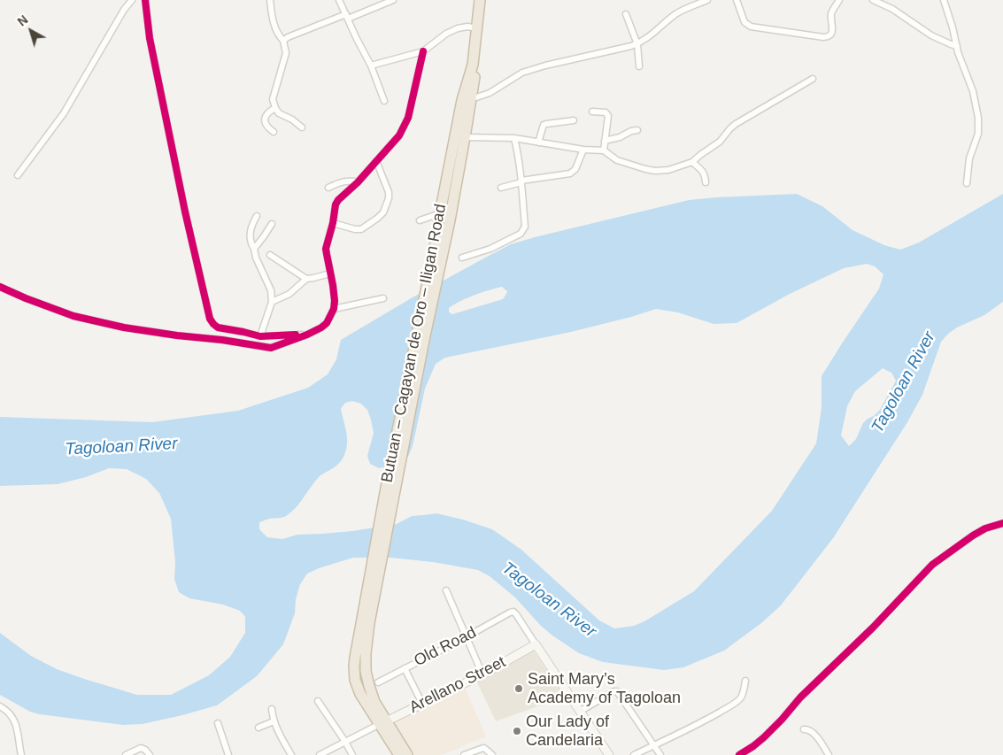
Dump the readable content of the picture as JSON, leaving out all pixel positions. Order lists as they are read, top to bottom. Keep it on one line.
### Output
{"streets":{"highway":["Butuan – Cagayan de Oro – Iligan Road"],"street":["Old Road","Arellano Street"]},"crossings":[["Butuan – Cagayan de Oro – Iligan Road","Arellano Street"],["Old Road","Arellano Street"]],"water":["Tagoloan River"],"places":["Saint Mary’s Academy of Tagoloan","Our Lady of Candelaria"],"north":"top left"}
